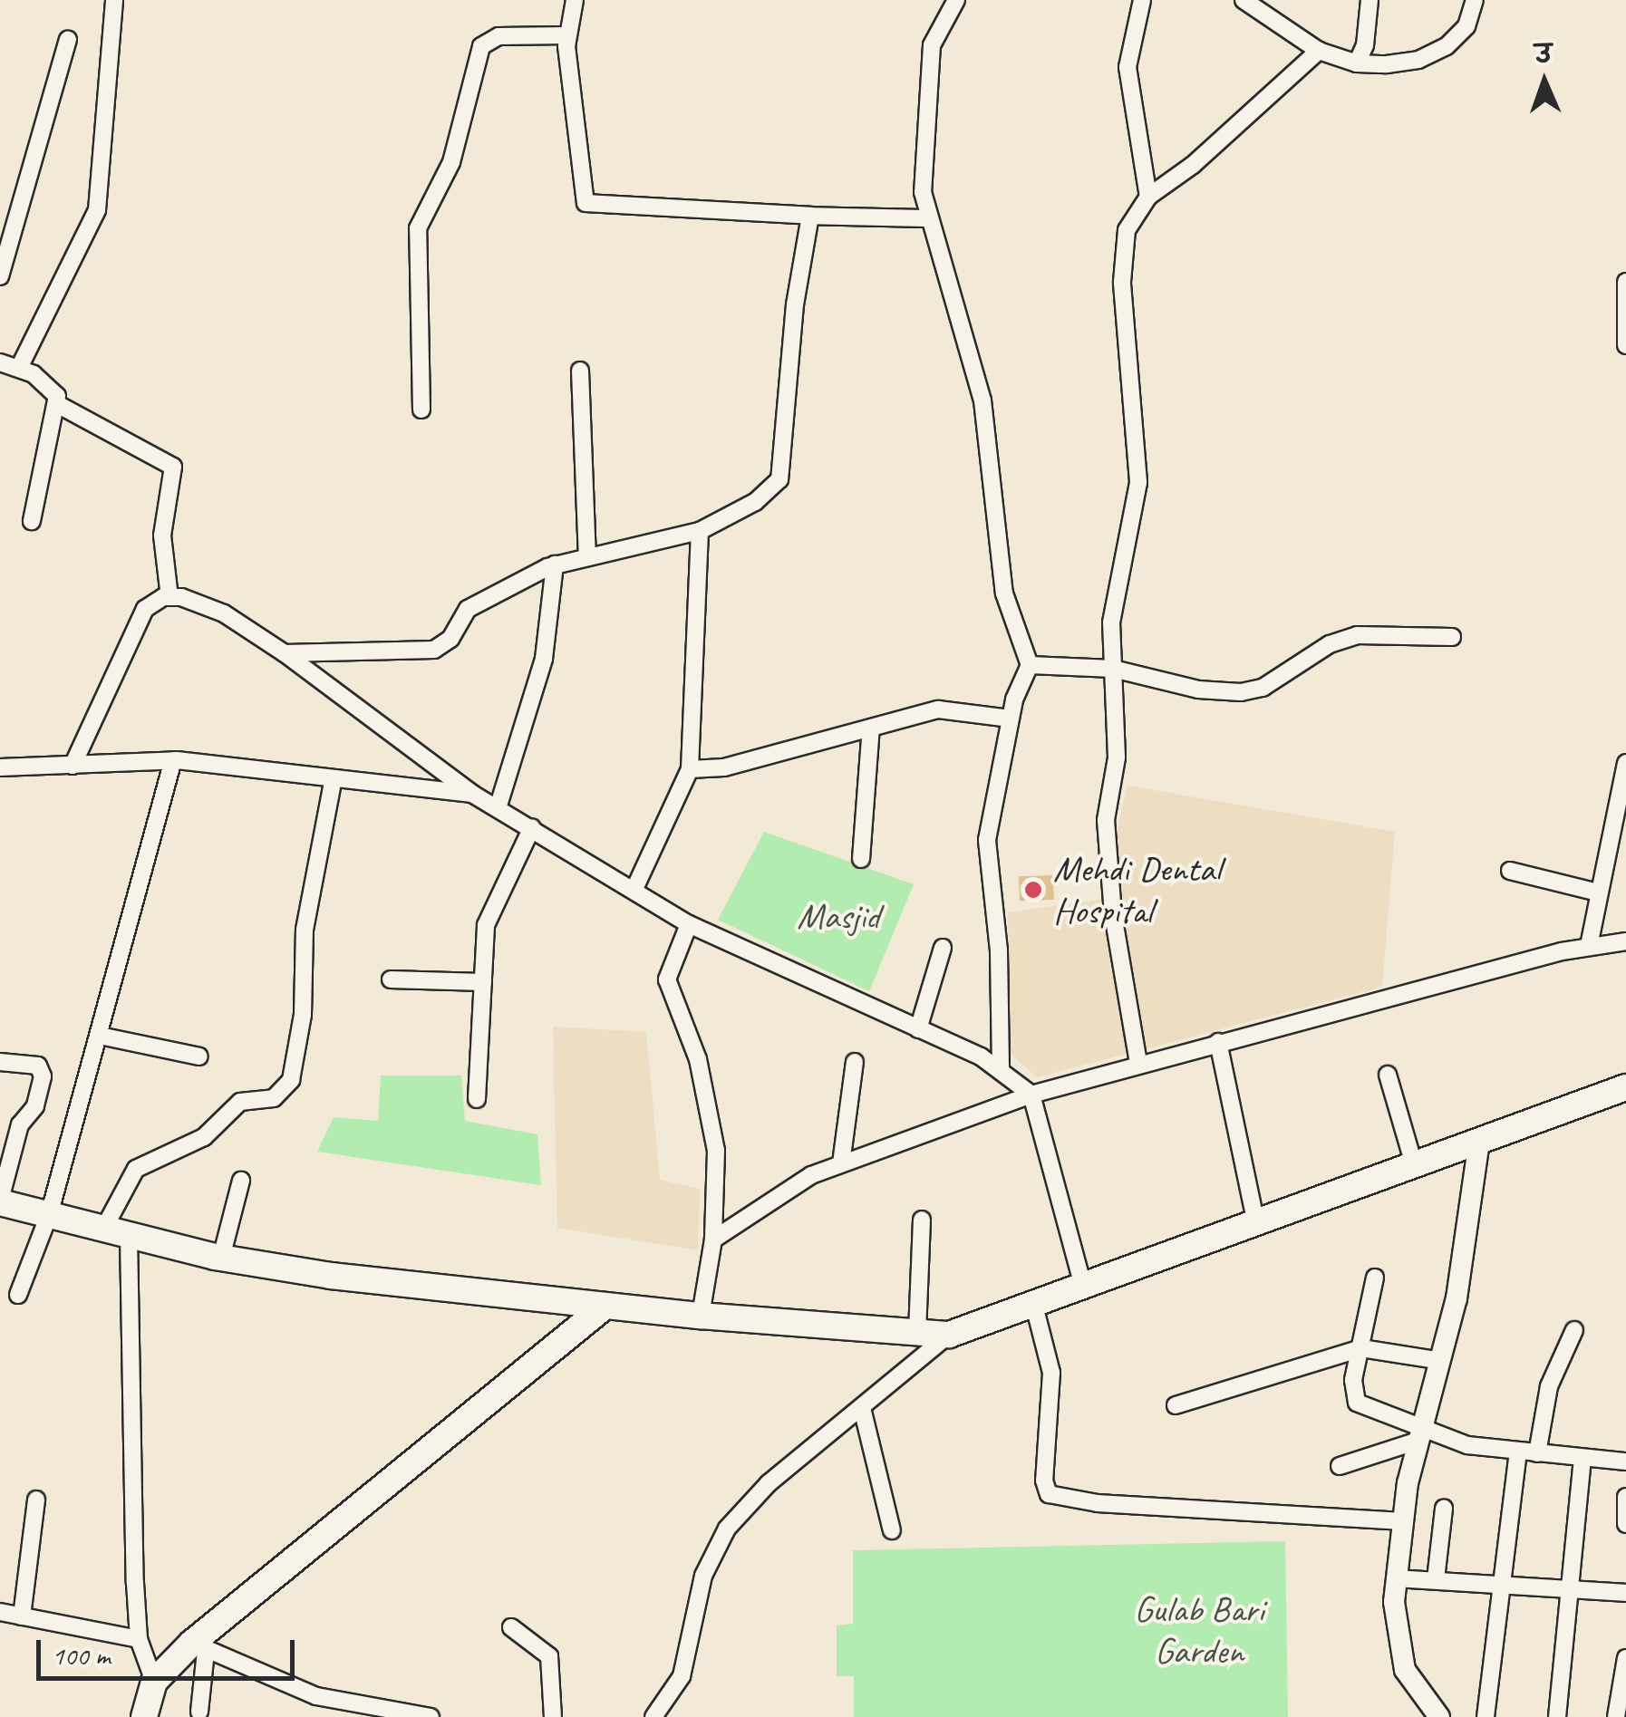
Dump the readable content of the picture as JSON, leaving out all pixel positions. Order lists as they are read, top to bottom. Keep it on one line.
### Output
{"parks":["Masjid","Gulab Bari Garden"],"places":["Mehdi Dental Hospital"],"scale_bar":"100 m","north":"top"}
